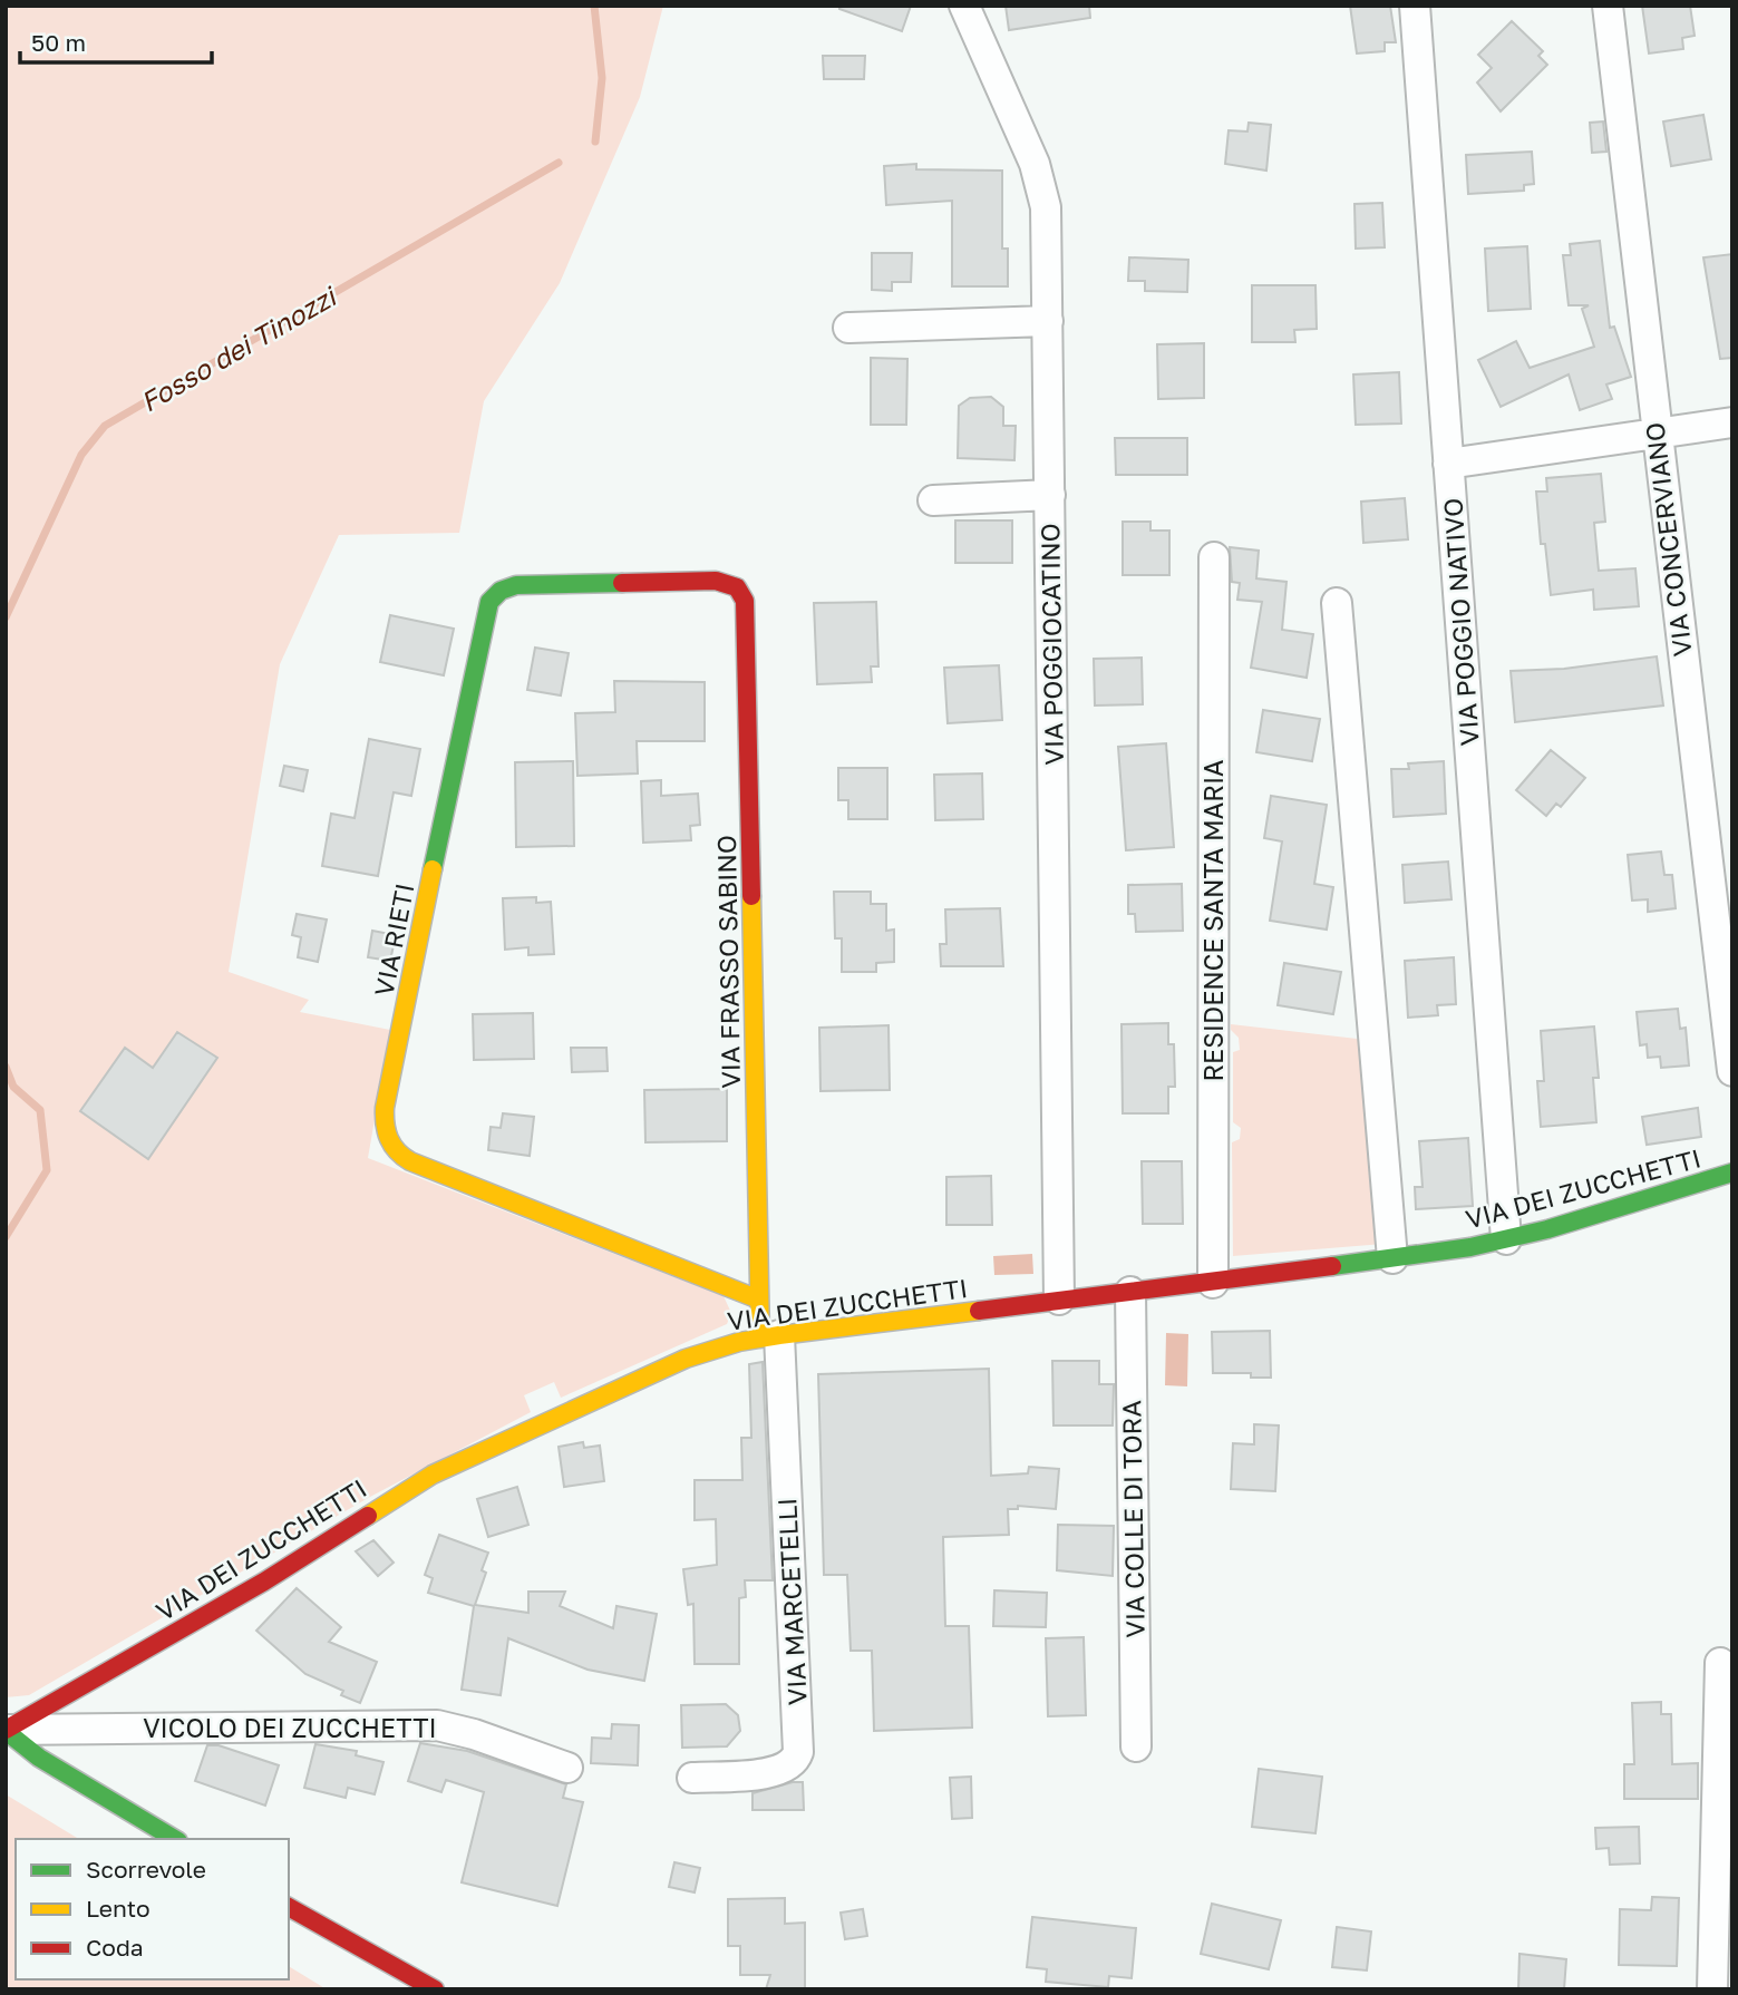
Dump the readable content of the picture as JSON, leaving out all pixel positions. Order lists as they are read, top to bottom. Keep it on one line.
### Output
{"streets":{"street":["VIA CONCERVIANO","VIA POGGIO NATIVO","VIA POGGIOCATINO","RESIDENCE SANTA MARIA","VIA RIETI","VIA FRASSO SABINO","VIA DEI ZUCCHETTI","VIA COLLE DI TORA","VIA MARCETELLI","VICOLO DEI ZUCCHETTI"]},"crossings":[["VIA POGGIO NATIVO","VIA DEI ZUCCHETTI"],["VIA POGGIOCATINO","VIA DEI ZUCCHETTI"],["RESIDENCE SANTA MARIA","VIA DEI ZUCCHETTI"],["VIA RIETI","VIA FRASSO SABINO"],["VIA FRASSO SABINO","VIA DEI ZUCCHETTI"],["VIA FRASSO SABINO","VIA MARCETELLI"],["VIA DEI ZUCCHETTI","VIA COLLE DI TORA"],["VIA DEI ZUCCHETTI","VIA MARCETELLI"],["VIA DEI ZUCCHETTI","VICOLO DEI ZUCCHETTI"]],"water":["Fosso dei Tinozzi"],"legend":["Scorrevole","Lento","Coda"],"scale_bar":"50 m"}
